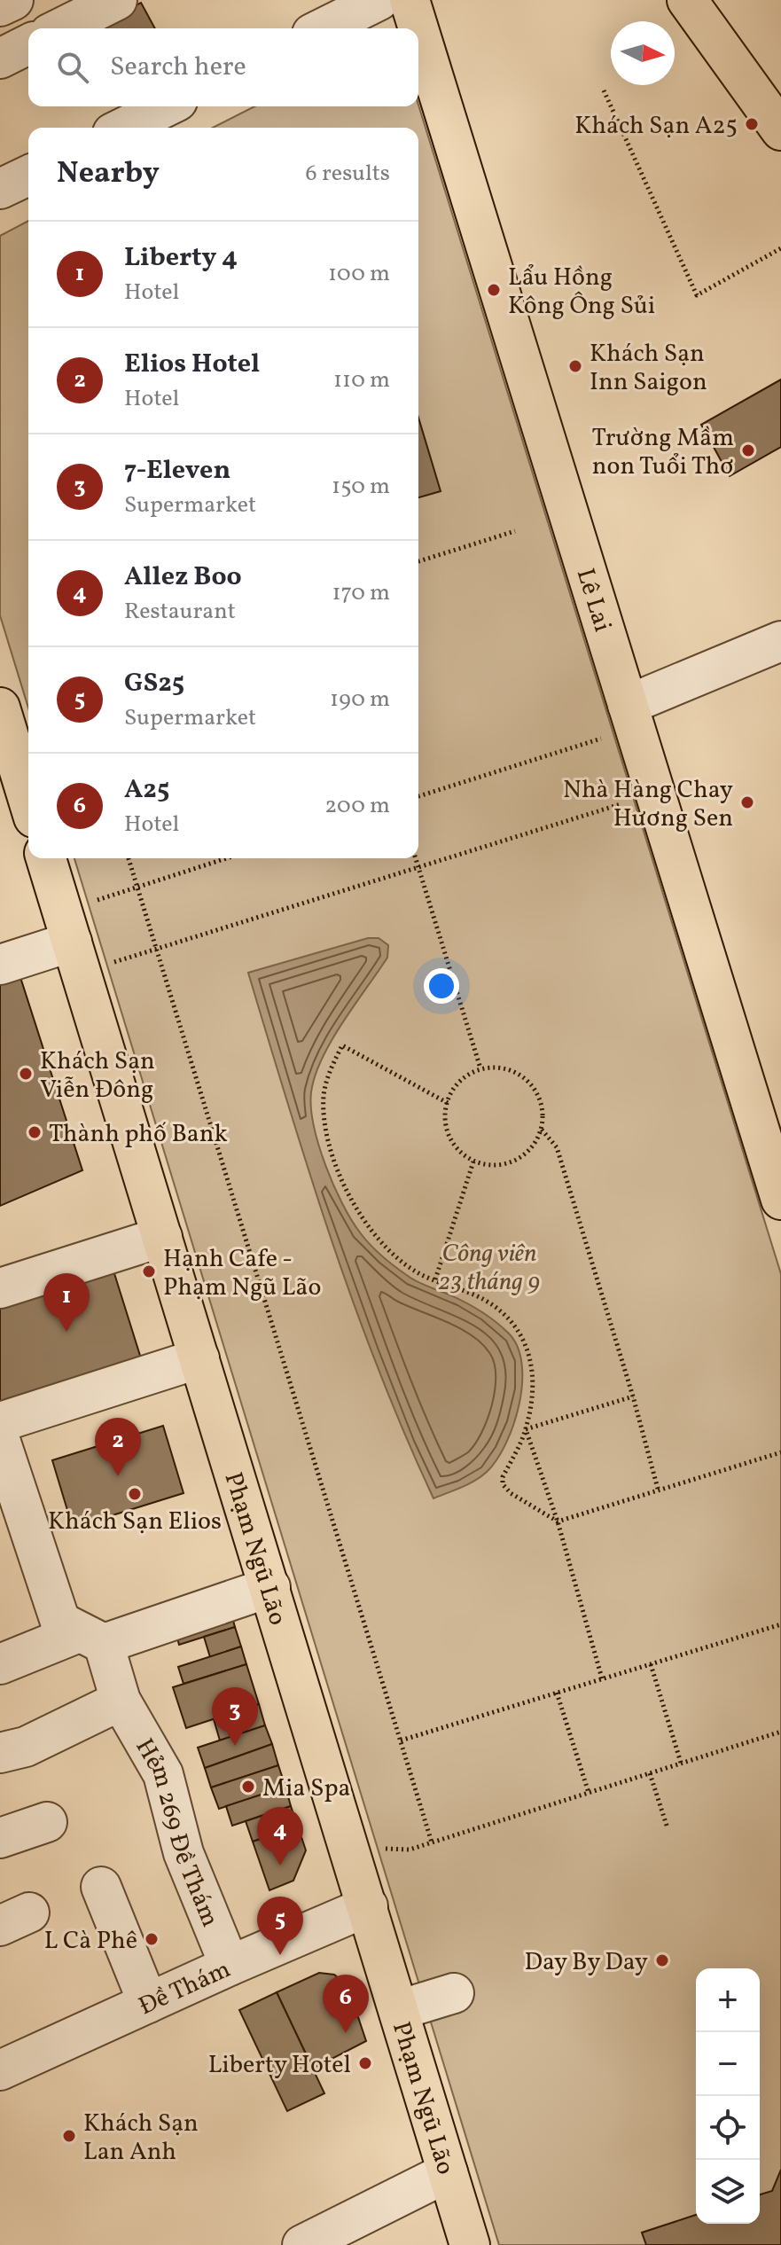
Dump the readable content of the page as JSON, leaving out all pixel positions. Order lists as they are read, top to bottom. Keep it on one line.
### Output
{"streets":{"main road":["Lê Lai","Phạm Ngũ Lão"],"street":["Hẻm 269 Đề Thám","Ðề Thám"]},"crossings":[["Phạm Ngũ Lão","Ðề Thám"],["Hẻm 269 Đề Thám","Ðề Thám"]],"parks":["Công viên 23 tháng 9"],"places":["Khách Sạn A25","Lẩu Hồng Kông Ông Sủi","Khách Sạn Inn Saigon","Trường Mầm non Tuổi Thơ","Nhà Hàng Chay Hương Sen","Khách Sạn Viễn Đông","Thành phố Bank","Hạnh Cafe - Phạm Ngũ Lão","Khách Sạn Elios","Mia Spa","L Cà Phê","Day By Day","Liberty Hotel","Khách Sạn Lan Anh"],"north":"right","page":{"search":"Search here","heading":["Nearby","6 results"],"list":[{"mark":"1","name":"Liberty 4","note":"Hotel","value":"100 m"},{"mark":"2","name":"Elios Hotel","note":"Hotel","value":"110 m"},{"mark":"3","name":"7-Eleven","note":"Supermarket","value":"150 m"},{"mark":"4","name":"Allez Boo","note":"Restaurant","value":"170 m"},{"mark":"5","name":"GS25","note":"Supermarket","value":"190 m"},{"mark":"6","name":"A25","note":"Hotel","value":"200 m"}],"pins":["1","2","3","4","5","6"],"map_buttons":["+","−"]}}
